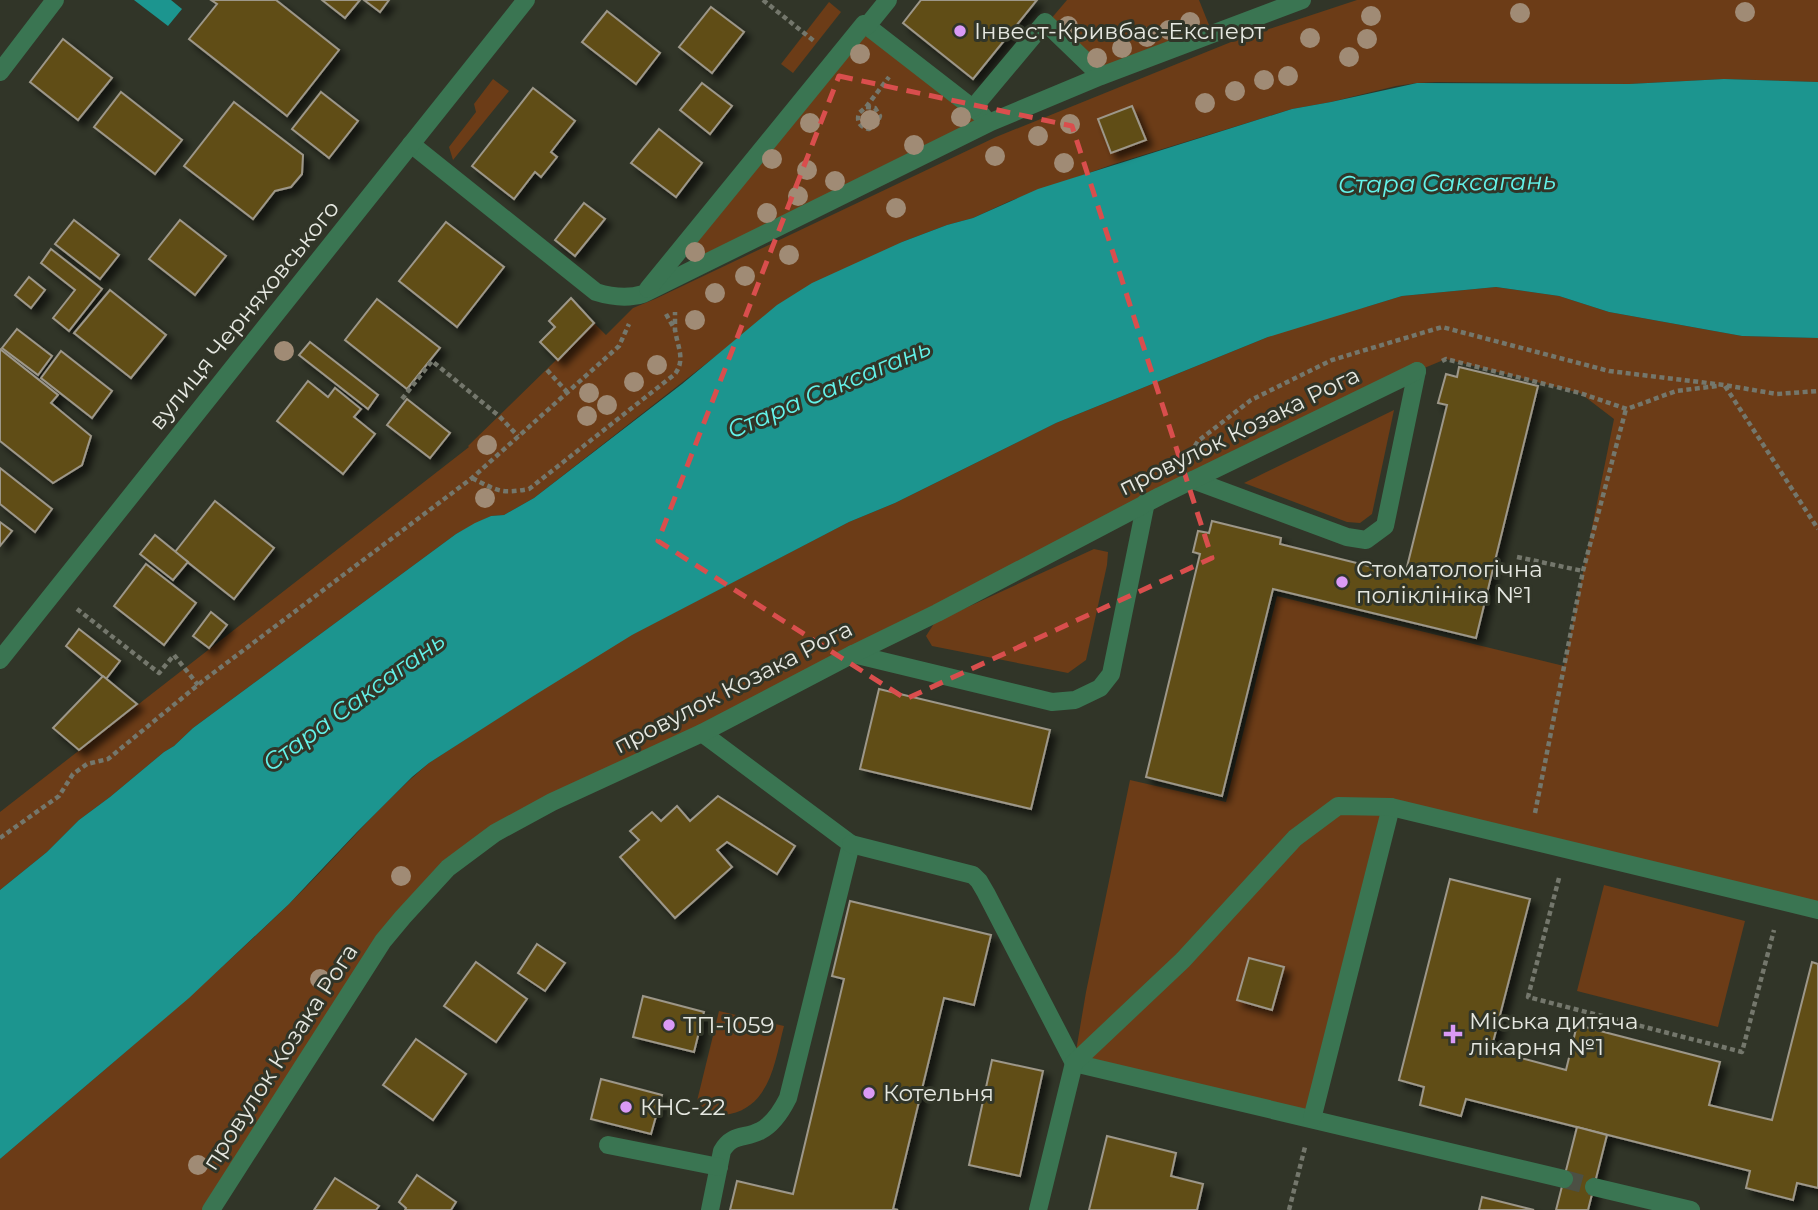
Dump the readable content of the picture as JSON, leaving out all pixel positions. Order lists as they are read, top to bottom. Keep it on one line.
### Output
{"streets":{"street":["вулиця Черняховського","провулок Козака Рога"]},"water":["Стара Саксагань"],"places":{"other":["Інвест-Кривбас-Експерт","Стоматологічна поліклініка №1","ТП-1059","Котельня","КНС-22"],"health":["Міська дитяча лікарня №1"]}}
